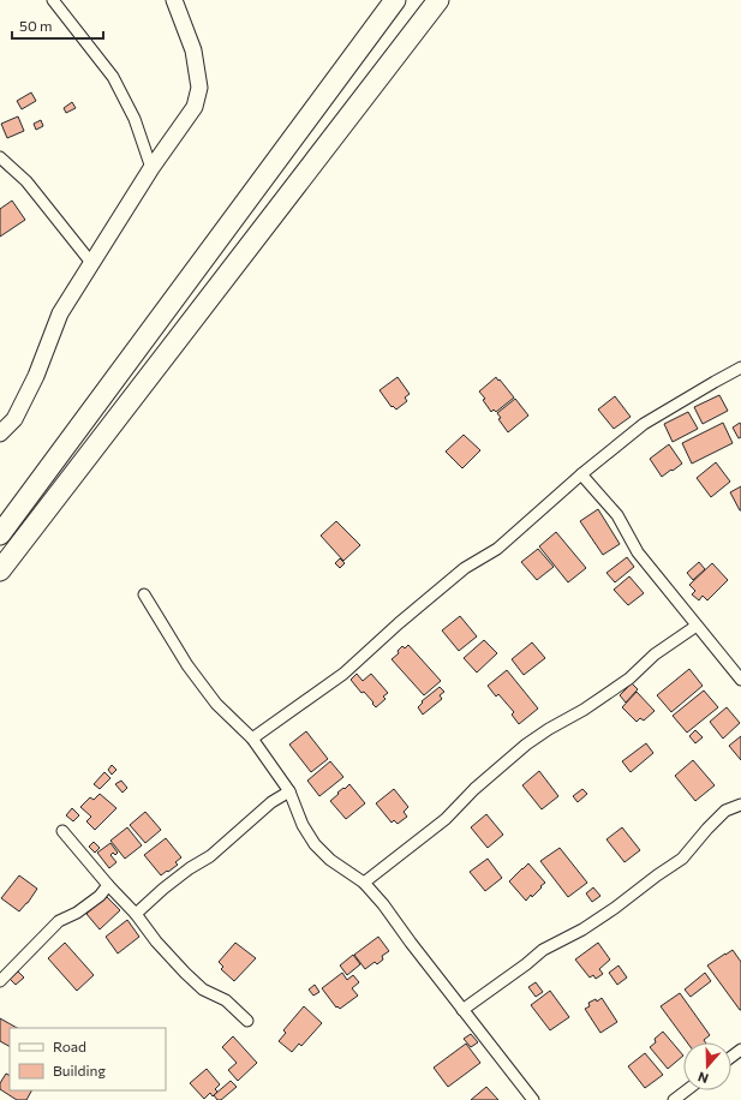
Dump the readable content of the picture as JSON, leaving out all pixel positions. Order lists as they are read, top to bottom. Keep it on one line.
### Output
{"legend":["Road","Building"],"scale_bar":"50 m","north":"bottom"}
